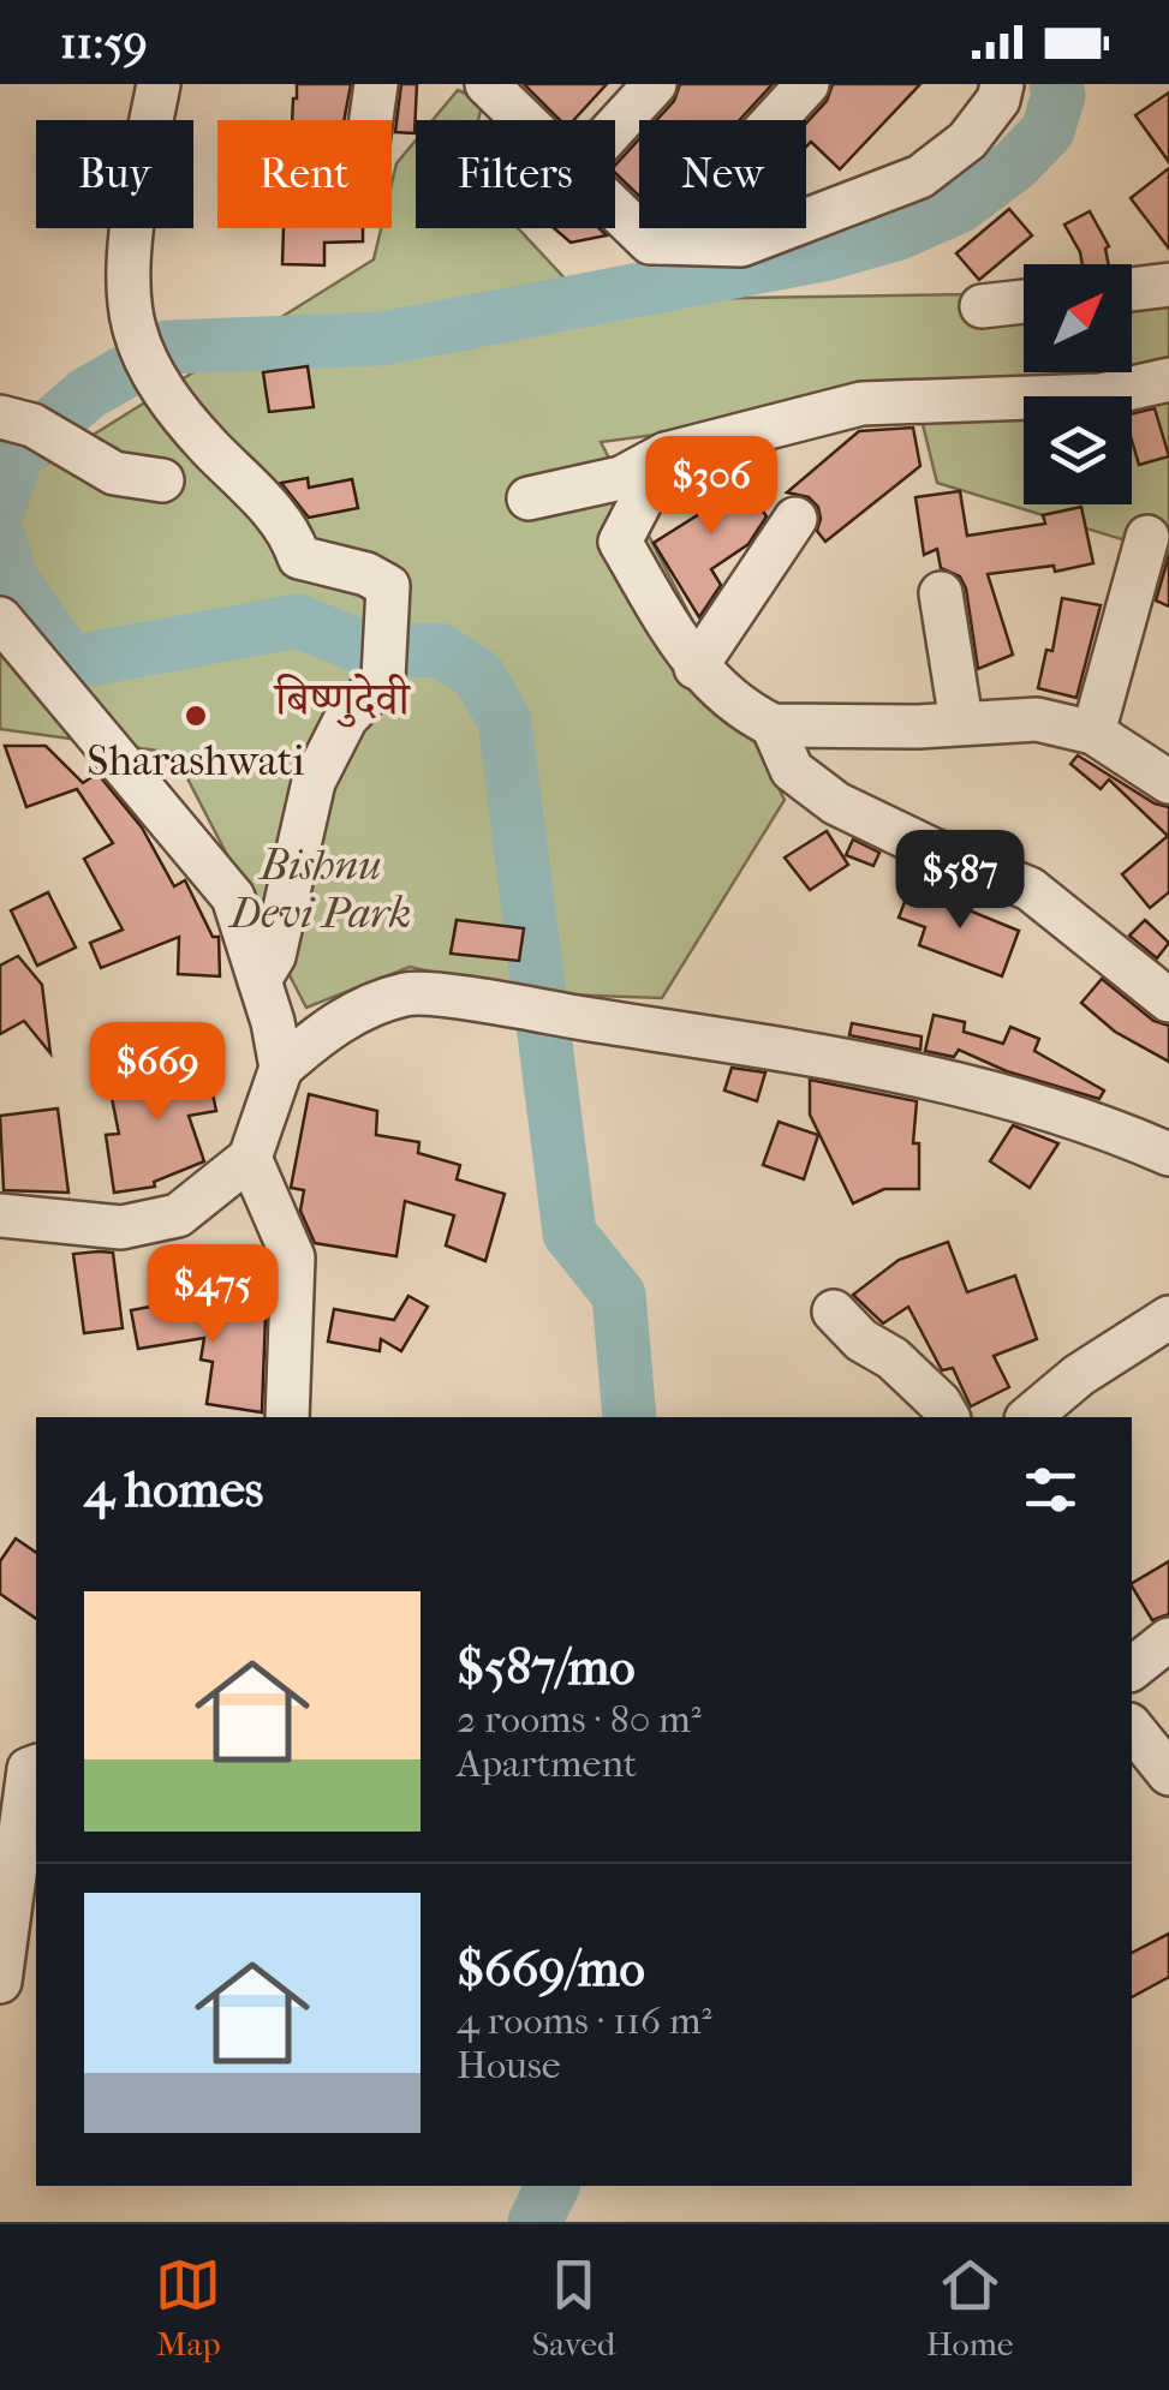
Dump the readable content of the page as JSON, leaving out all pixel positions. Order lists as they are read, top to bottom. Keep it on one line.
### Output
{"districts":["बिष्णुदेवी"],"parks":["Bishnu Devi Park"],"places":["Sharashwati"],"north":"top right","page":{"status":"11:59","chip":["Buy","Rent","Filters","New"],"price":["$306","$587","$669","$475"],"heading":"4 homes","list":[{"name":"$587/mo","note":"2 rooms · 80 m² · Apartment"},{"name":"$669/mo","note":"4 rooms · 116 m² · House"}],"tabs":["Map","Saved","Home"]}}
